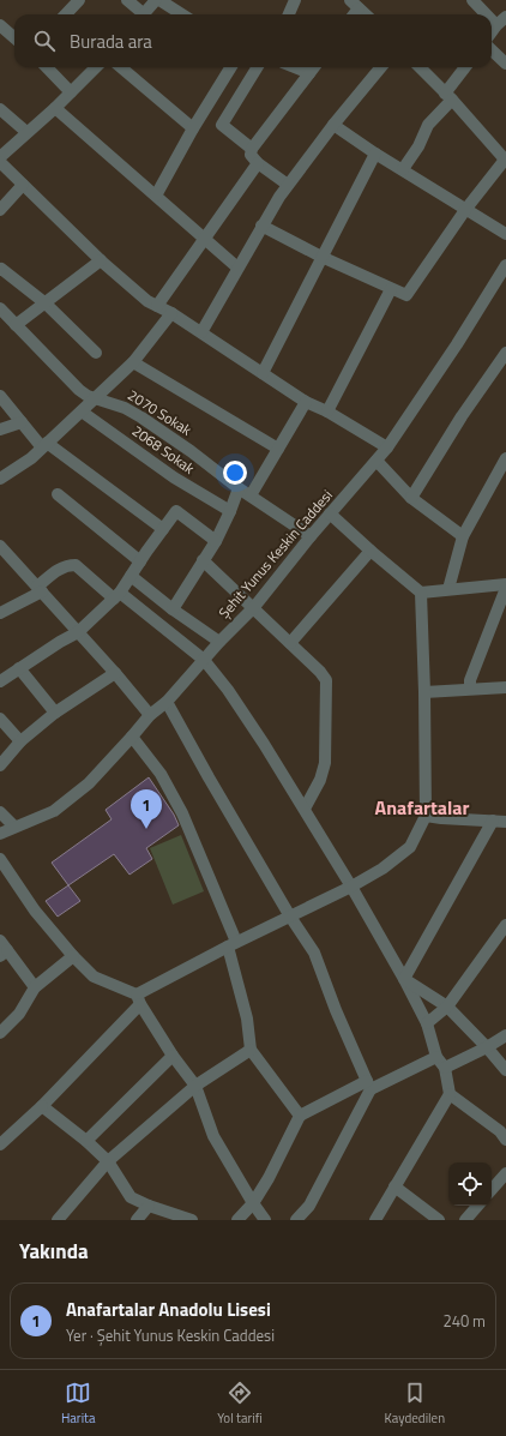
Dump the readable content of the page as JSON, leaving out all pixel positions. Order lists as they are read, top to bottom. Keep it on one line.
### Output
{"streets":{"street":["2070 Sokak","2068 Sokak","Şehit Yunus Keskin Caddesi"]},"crossings":[["2070 Sokak","Şehit Yunus Keskin Caddesi"]],"districts":["Anafartalar"],"page":{"search":"Burada ara","pins":"1","heading":"Yakında","list":[{"mark":"1","name":"Anafartalar Anadolu Lisesi","note":"Yer · Şehit Yunus Keskin Caddesi","value":"240 m"}],"nav":["Harita","Yol tarifi","Kaydedilen"]}}
